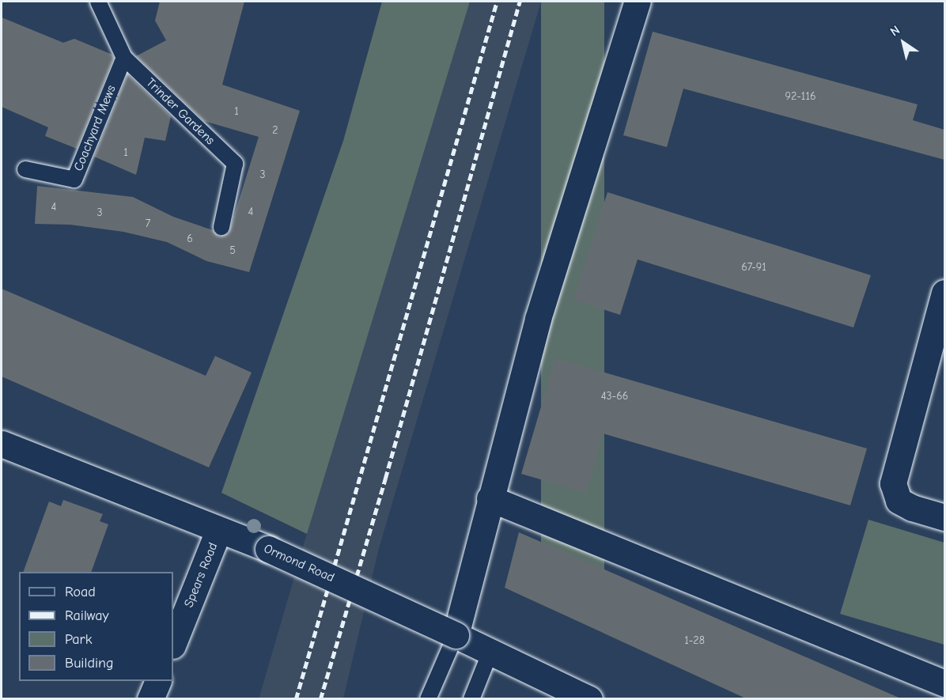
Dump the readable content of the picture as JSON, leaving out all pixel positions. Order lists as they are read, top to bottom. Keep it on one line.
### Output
{"streets":{"street":["Ormond Road","Spears Road"],"lane":["Trinder Gardens","Coachyard Mews"]},"crossings":[["Trinder Gardens","Coachyard Mews"],["Ormond Road","Spears Road"]],"house_numbers":["92-116","1","2","1","3","4","4","3","7","6","5","67-91","43-66","1-28"],"legend":["Road","Railway","Park","Building"],"north":"top left"}
